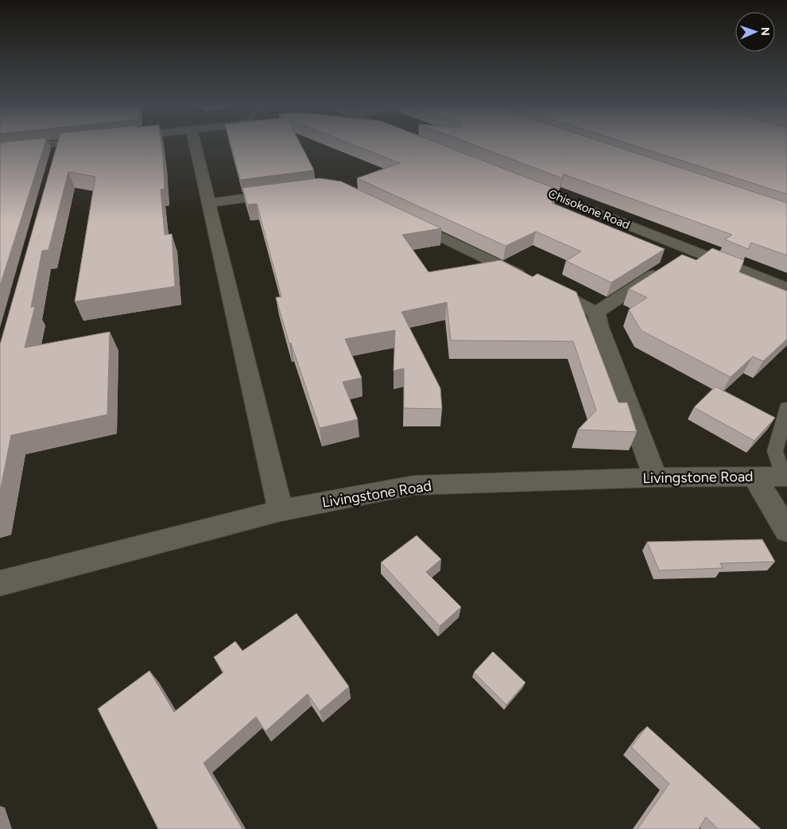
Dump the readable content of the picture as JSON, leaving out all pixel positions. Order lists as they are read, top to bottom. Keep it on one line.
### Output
{"streets":{"street":["Chisokone Road","Livingstone Road"]},"north":"right"}
